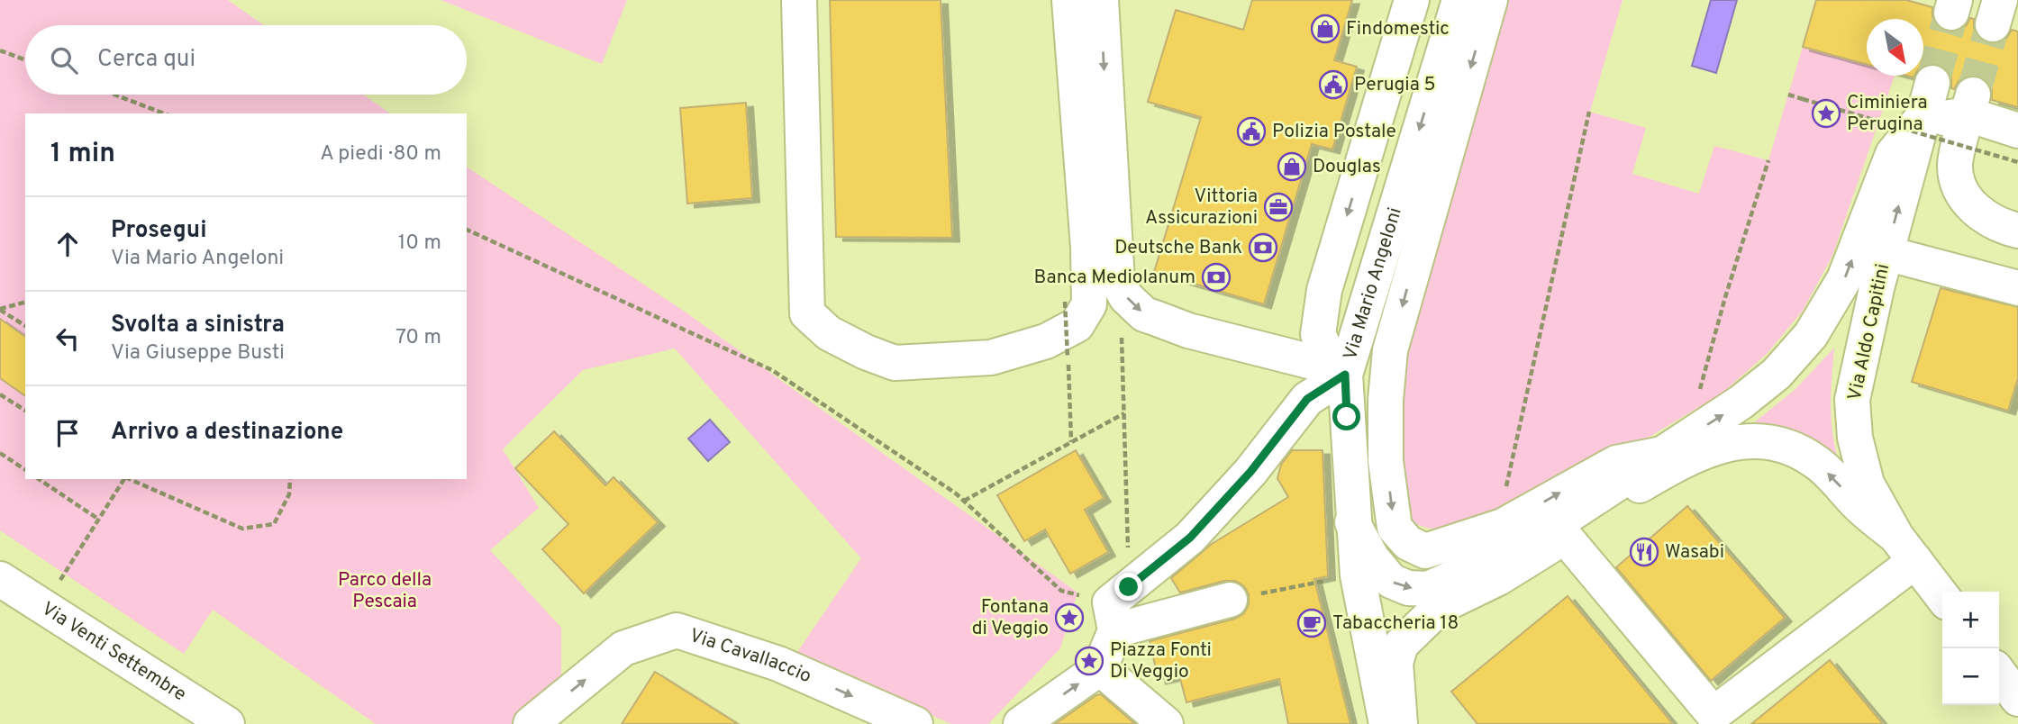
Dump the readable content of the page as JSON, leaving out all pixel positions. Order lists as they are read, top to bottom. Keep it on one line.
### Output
{"streets":{"street":["Via Mario Angeloni","Via Aldo Capitini","Via Venti Settembre","Via Cavallaccio"]},"one_way":["Via Cavallaccio"],"parks":["Parco della Pescaia"],"places":{"shop":["Findomestic","Douglas"],"public building":["Perugia 5","Polizia Postale"],"place":["Ciminiera Perugina","Fontana di Veggio","Piazza Fonti Di Veggio"],"office":["Vittoria Assicurazioni"],"bank":["Deutsche Bank","Banca Mediolanum"],"restaurant":["Wasabi"],"cafe":["Tabaccheria 18"]},"north":"bottom right","page":{"search":"Cerca qui","heading":["1 min","A piedi · 80 m"],"list":[["Prosegui","Via Mario Angeloni","10 m"],["Svolta a sinistra","Via Giuseppe Busti","70 m"],"Arrivo a destinazione"],"map_buttons":["+","−"]}}
